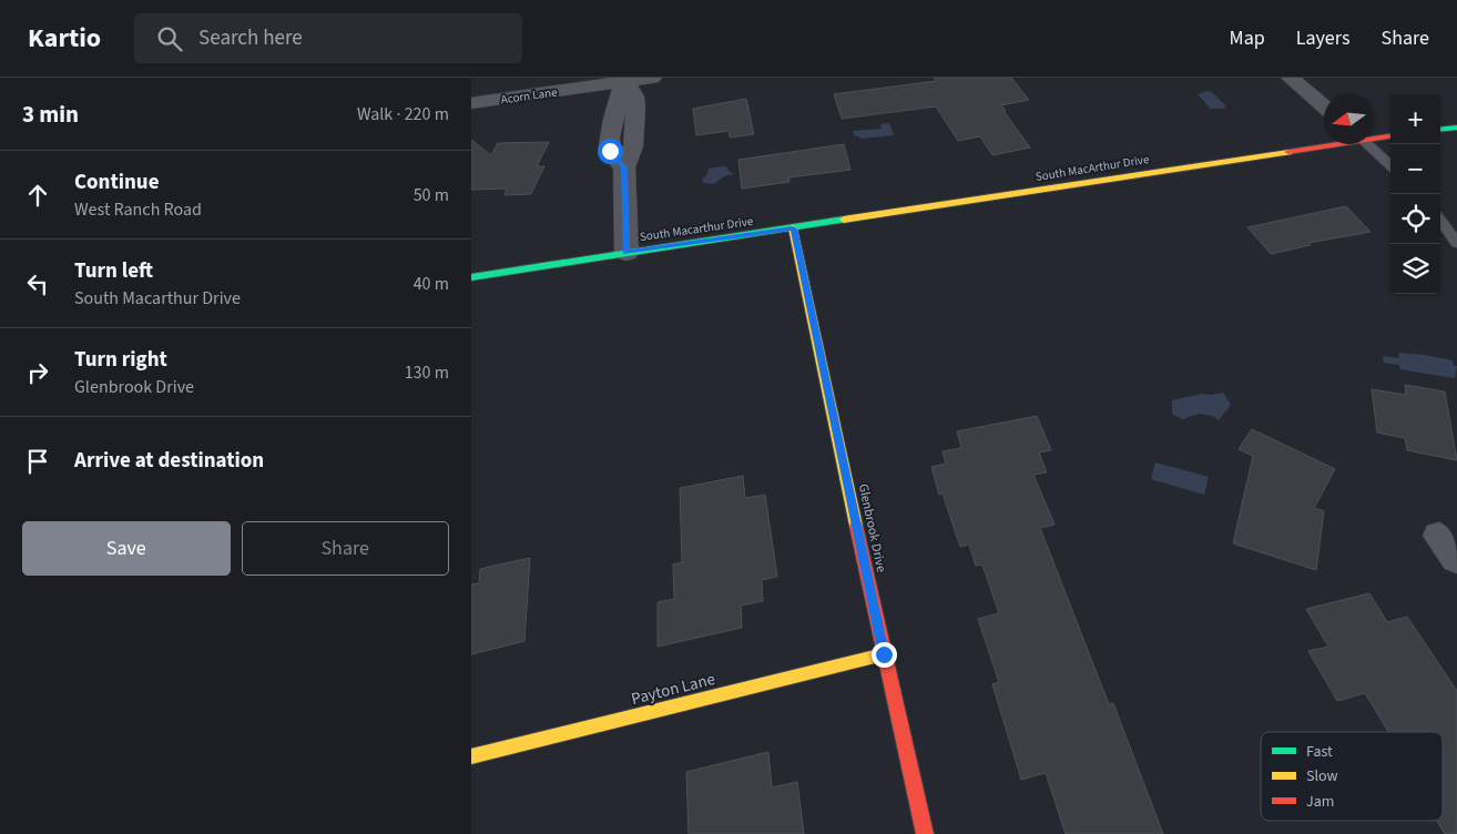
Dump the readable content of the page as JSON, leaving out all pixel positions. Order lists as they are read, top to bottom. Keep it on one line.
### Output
{"streets":{"street":["Acorn Lane","South MacArthur Drive","South Macarthur Drive","Glenbrook Drive","Payton Lane"]},"crossings":[["South MacArthur Drive","South Macarthur Drive"],["South MacArthur Drive","Glenbrook Drive"],["South Macarthur Drive","Glenbrook Drive"],["Glenbrook Drive","Payton Lane"]],"legend":["Fast","Slow","Jam"],"north":"left","page":{"header":"Kartio","search":"Search here","nav":["Map","Layers","Share"],"heading":["3 min","Walk · 220 m"],"map_buttons":["+","−"],"list":[["Continue","West Ranch Road","50 m"],["Turn left","South Macarthur Drive","40 m"],["Turn right","Glenbrook Drive","130 m"],"Arrive at destination"],"buttons":["Save","Share"]}}
